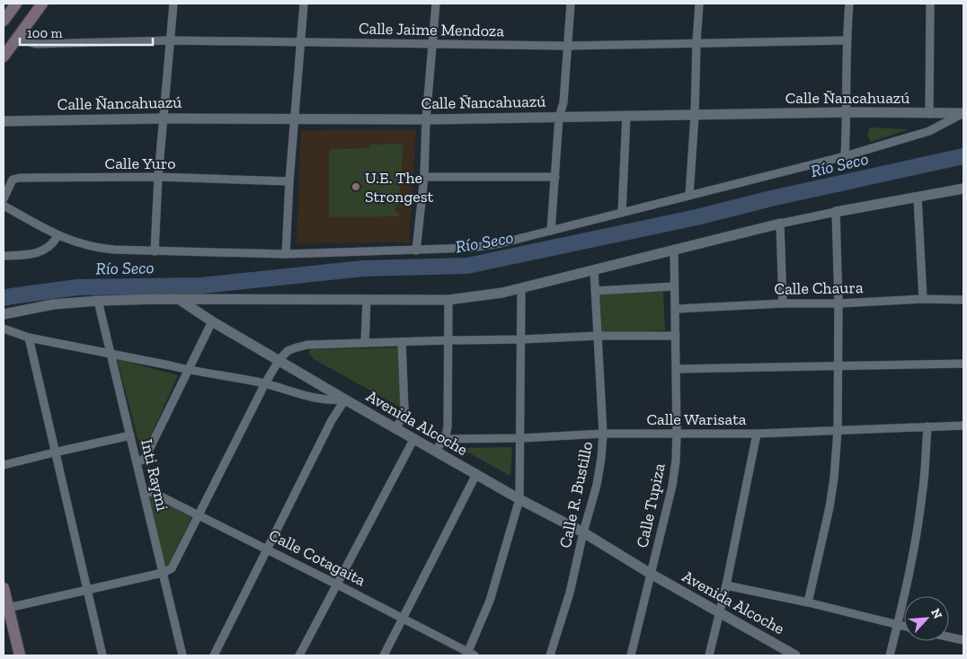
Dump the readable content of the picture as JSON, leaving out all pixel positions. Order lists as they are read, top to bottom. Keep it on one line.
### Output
{"streets":{"street":["Calle Jaime Mendoza","Calle Ñancahuazú","Calle Yuro","Calle Chaura","Calle Warisata","Avenida Alcoche","Inti Raymi","Calle R. Bustillo","Calle Tupiza","Calle Cotagaita"]},"crossings":[["Calle Chaura","Calle Tupiza"],["Calle Warisata","Calle R. Bustillo"],["Calle Warisata","Calle Tupiza"],["Avenida Alcoche","Calle R. Bustillo"],["Avenida Alcoche","Calle Tupiza"],["Inti Raymi","Calle Cotagaita"]],"water":["Río Seco"],"places":["U.E. The Strongest"],"scale_bar":"100 m","north":"top right"}
